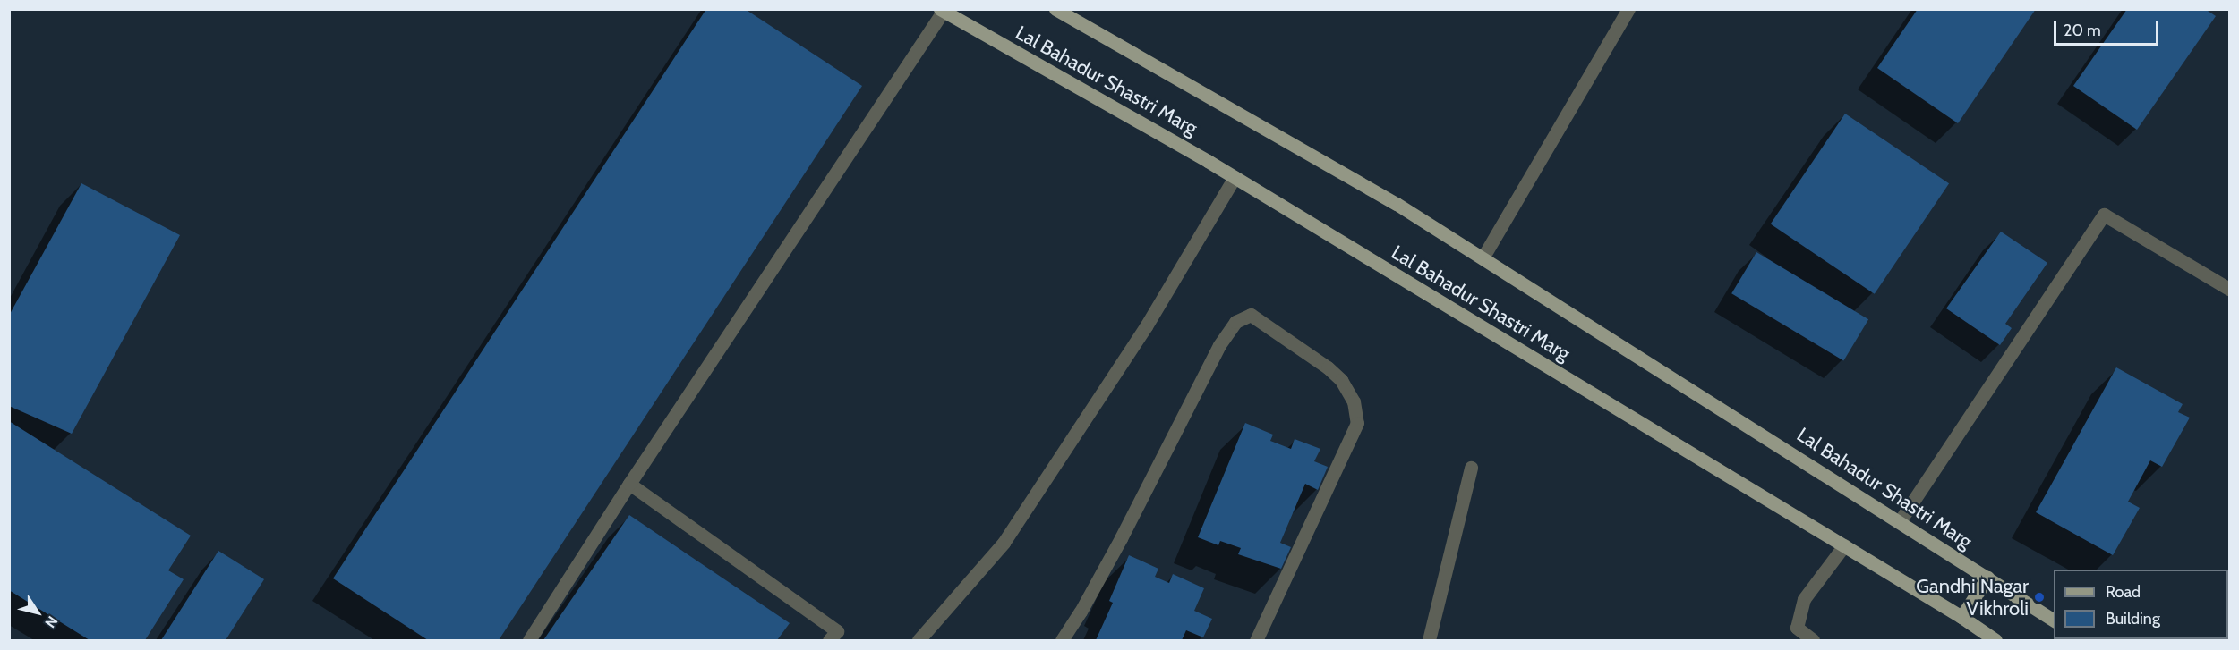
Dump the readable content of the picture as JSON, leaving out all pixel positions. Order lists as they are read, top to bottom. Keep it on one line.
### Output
{"streets":{"main road":["Lal Bahadur Shastri Marg"]},"places":["Gandhi Nagar Vikhroli"],"legend":["Road","Building"],"scale_bar":"20 m","north":"bottom right"}
